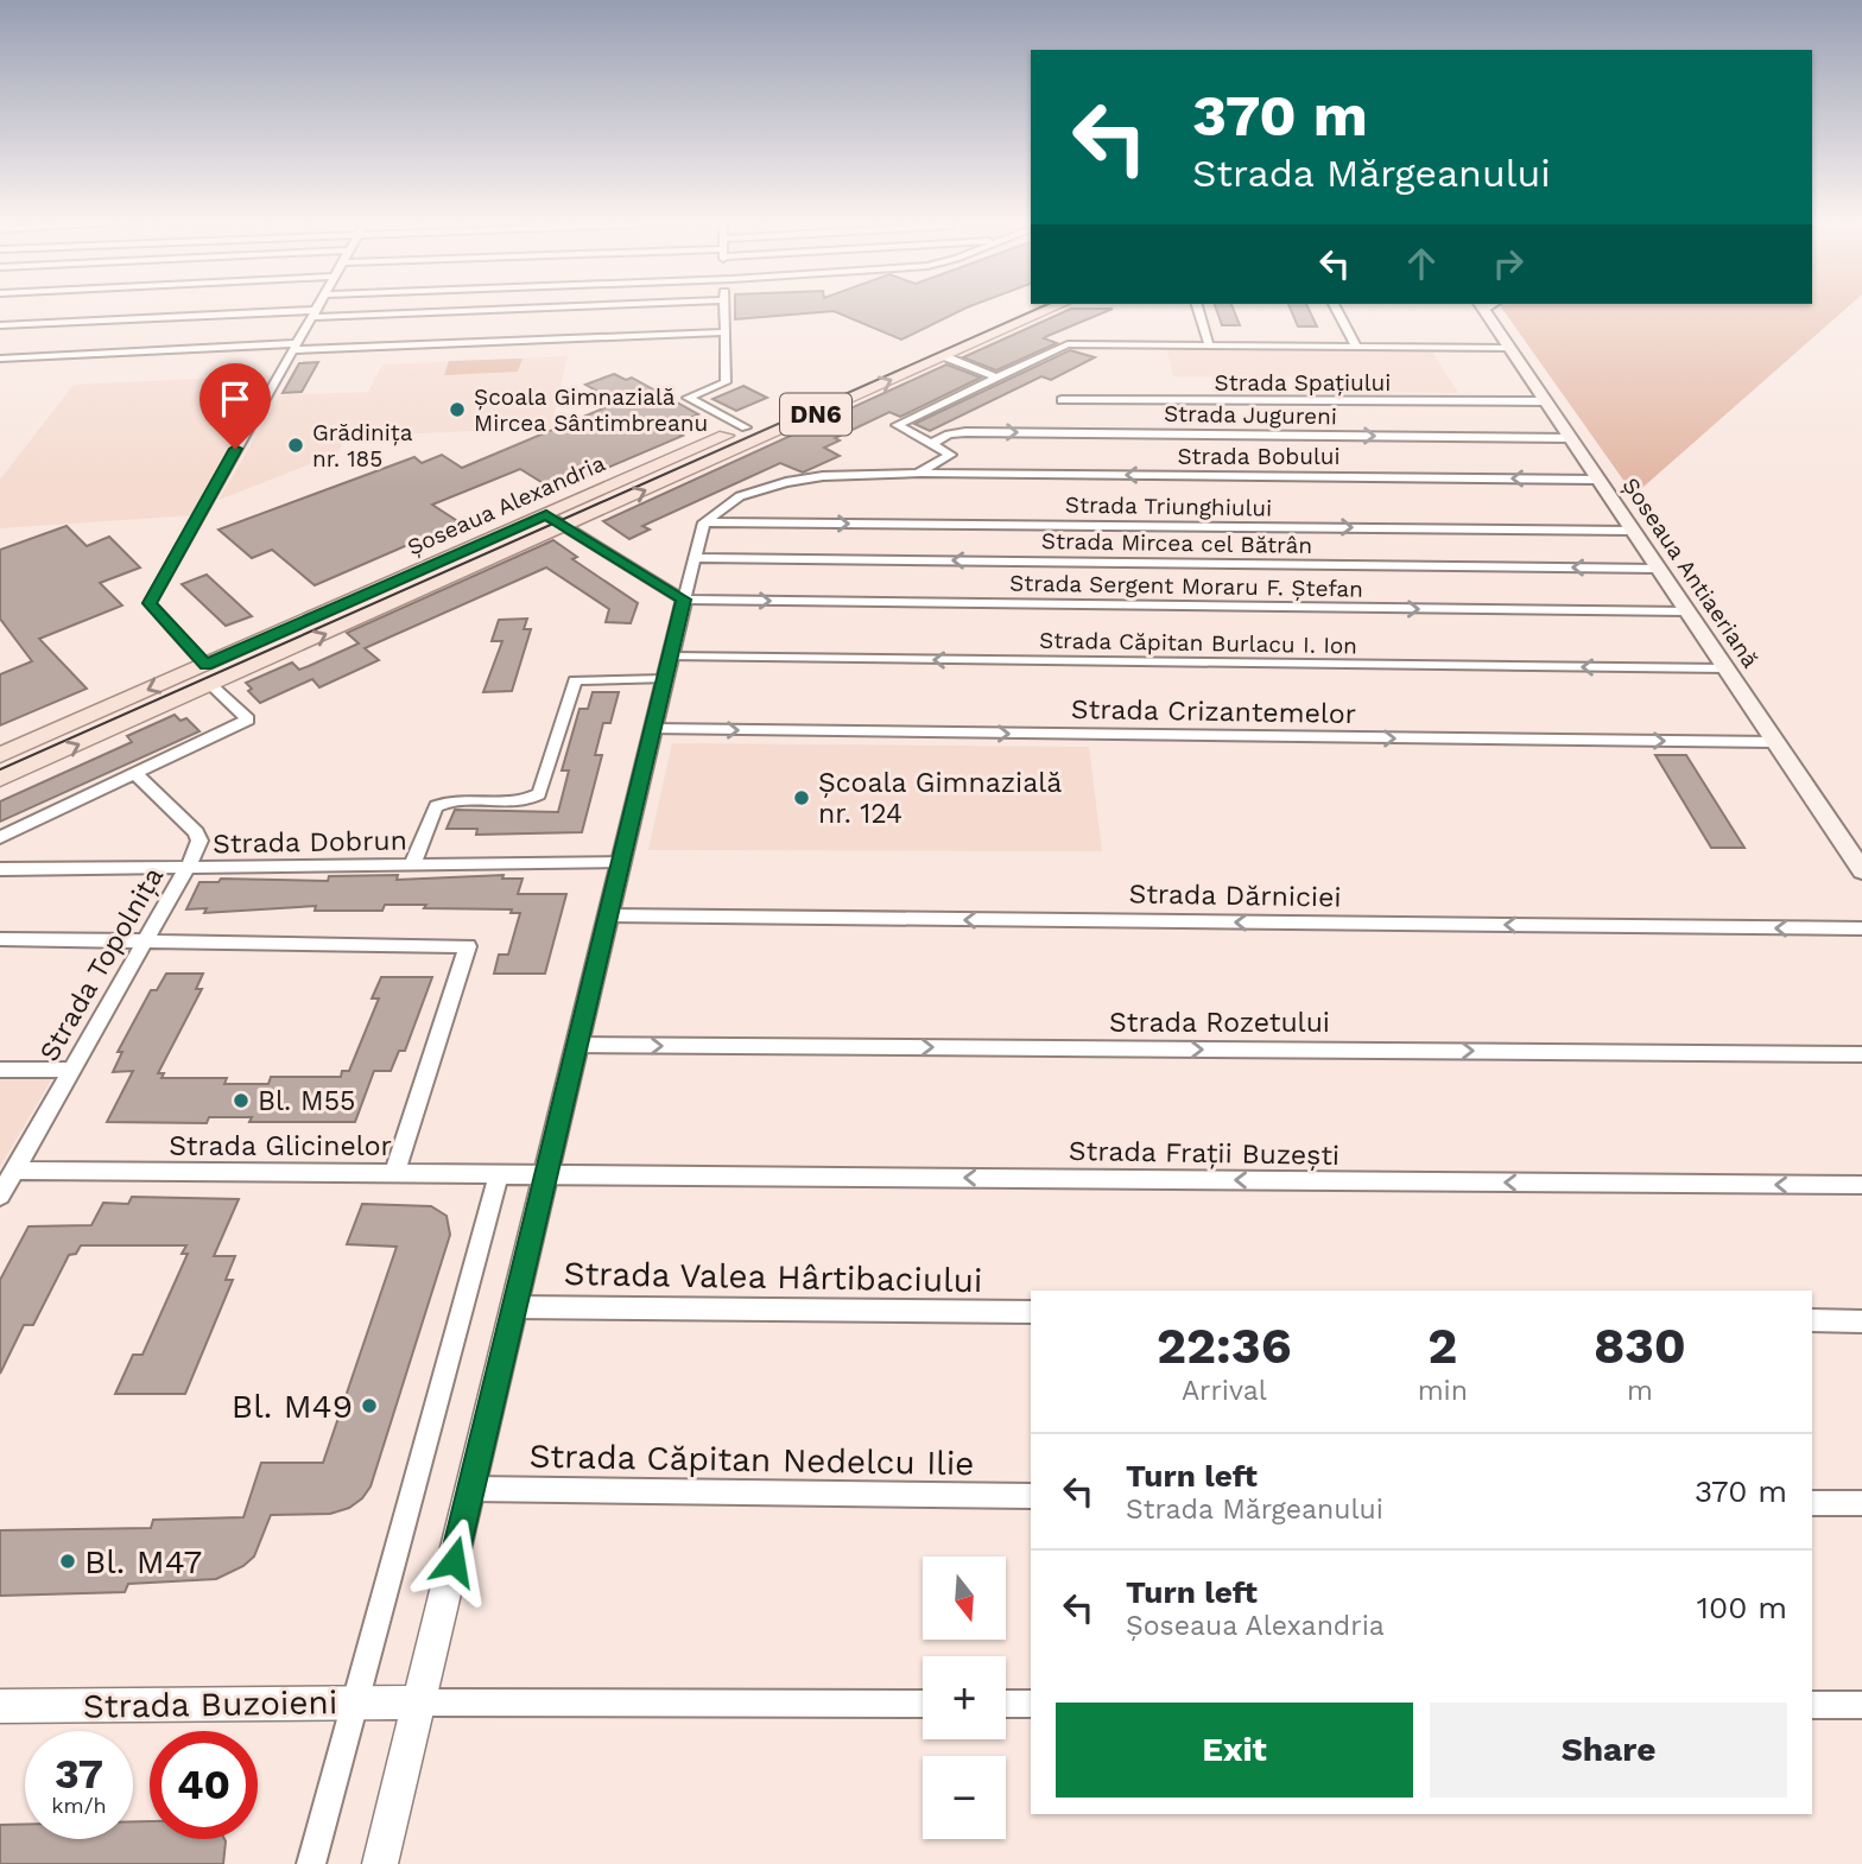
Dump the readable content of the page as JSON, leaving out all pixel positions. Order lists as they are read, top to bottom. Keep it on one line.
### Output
{"streets":{"main road":["DN6","Șoseaua Alexandria","Șoseaua Antiaeriană"],"street":["Strada Spațiului","Strada Jugureni","Strada Bobului","Strada Triunghiului","Strada Mircea cel Bătrân","Strada Sergent Moraru F. Ștefan","Strada Căpitan Burlacu I. Ion","Strada Crizantemelor","Strada Dobrun","Strada Dărniciei","Strada Topolnița","Strada Rozetului","Strada Glicinelor","Strada Frații Buzești","Strada Valea Hârtibaciului","Strada Căpitan Nedelcu Ilie","Strada Buzoieni"]},"crossings":[["Strada Spațiului","Șoseaua Antiaeriană"],["Strada Jugureni","Șoseaua Antiaeriană"],["Strada Bobului","Strada Triunghiului"],["Strada Bobului","Șoseaua Antiaeriană"],["Strada Triunghiului","Șoseaua Antiaeriană"],["Strada Mircea cel Bătrân","Șoseaua Antiaeriană"],["Șoseaua Antiaeriană","Strada Sergent Moraru F. Ștefan"],["Șoseaua Antiaeriană","Strada Căpitan Burlacu I. Ion"],["Șoseaua Antiaeriană","Strada Crizantemelor"],["Strada Dobrun","Strada Topolnița"],["Strada Topolnița","Strada Glicinelor"],["Strada Glicinelor","Strada Frații Buzești"]],"one_way":["Strada Triunghiului","Strada Mircea cel Bătrân","Strada Sergent Moraru F. Ștefan","Strada Căpitan Burlacu I. Ion","Strada Crizantemelor","Strada Dărniciei","Strada Rozetului","Strada Frații Buzești"],"places":["Școala Gimnazială Mircea Sântimbreanu","Grădinița nr. 185","Școala Gimnazială nr. 124","Bl. M55","Bl. M49","Bl. M47"],"north":"bottom","page":{"turn":["370 m","Strada Mărgeanului"],"eta":["22:36","Arrival","2","min","830","m"],"list":[{"name":"Turn left","note":"Strada Mărgeanului","value":"370 m"},{"name":"Turn left","note":"Șoseaua Alexandria","value":"100 m"}],"map_buttons":["+","−"],"buttons":["Exit","Share"],"speed":"37 km/h","limit":"40"}}
